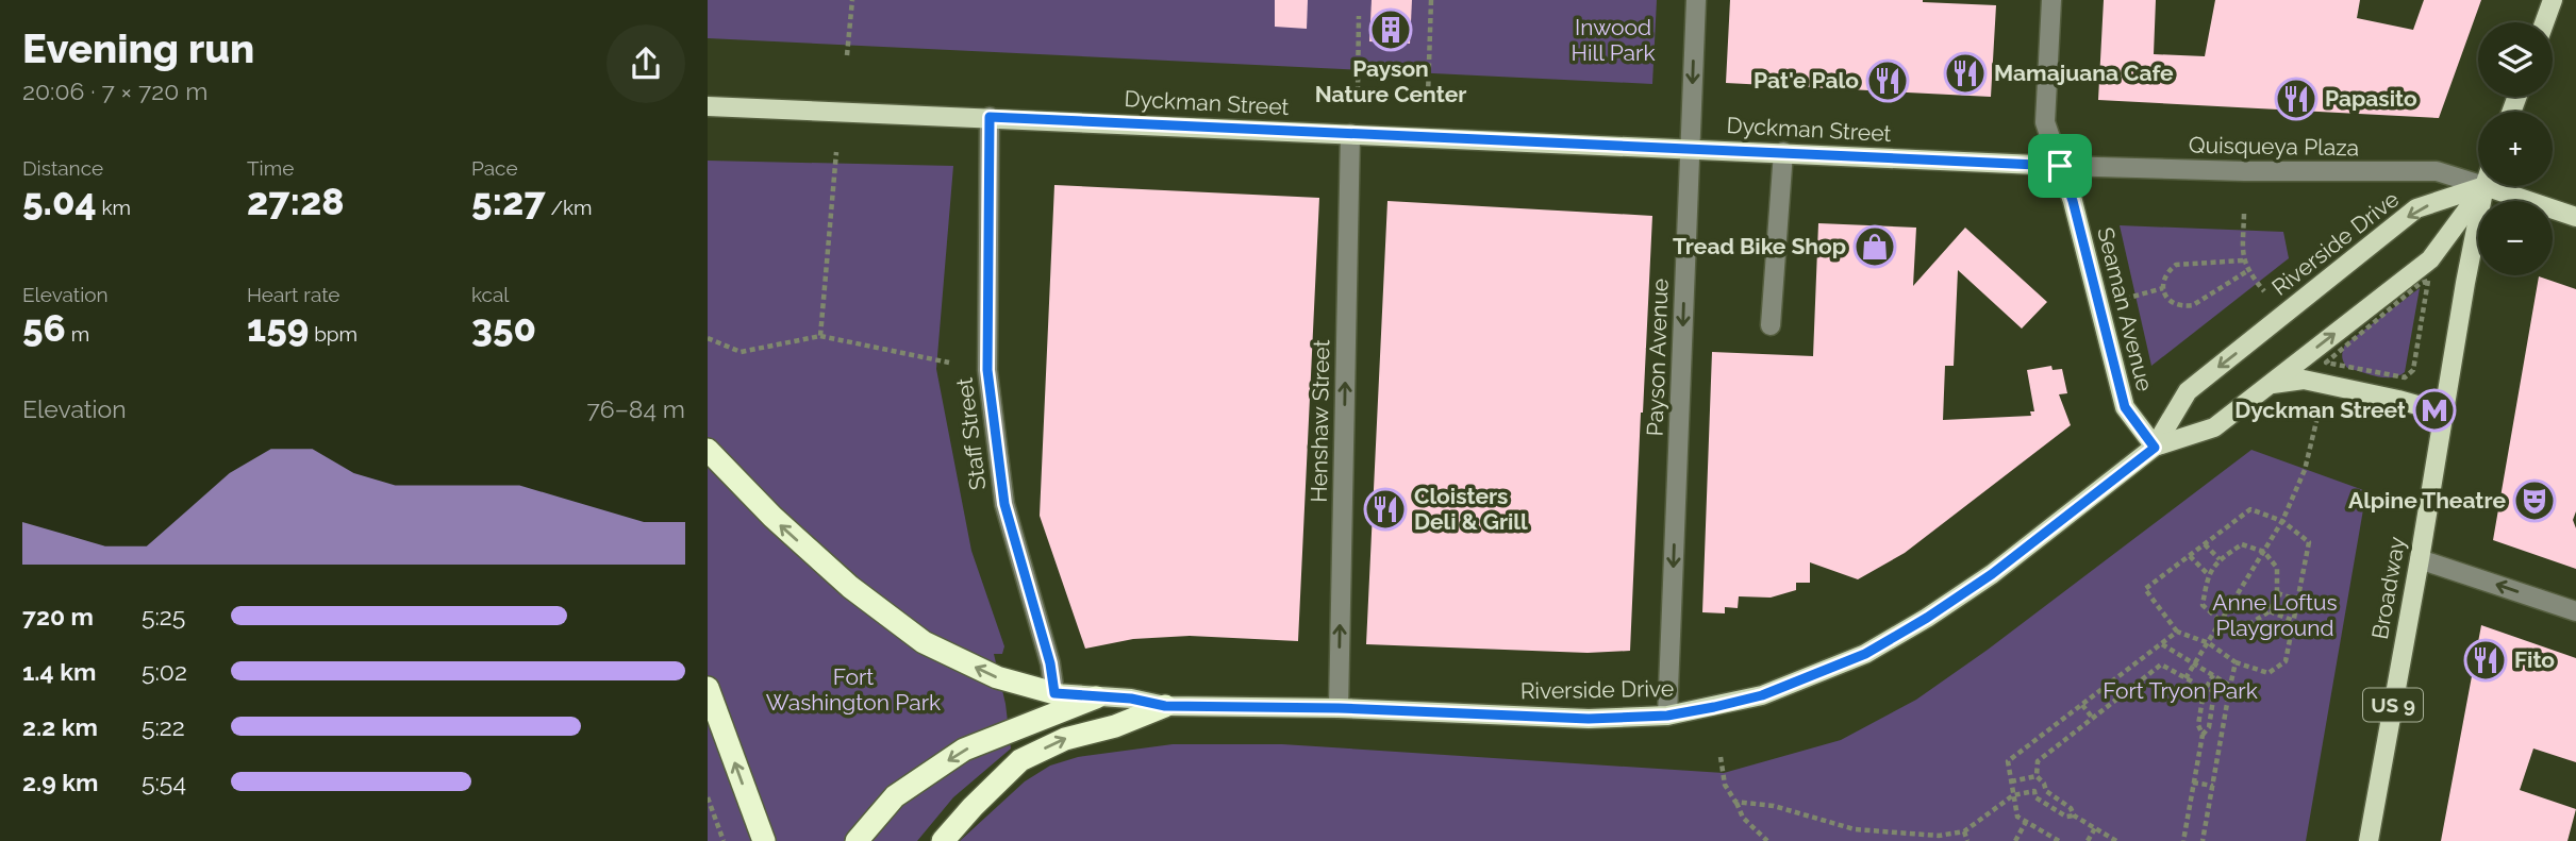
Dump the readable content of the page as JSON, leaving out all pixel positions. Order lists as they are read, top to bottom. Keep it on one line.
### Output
{"streets":{"main road":["Dyckman Street","Riverside Drive","Seaman Avenue","Broadway","US 9"],"street":["Quisqueya Plaza","Payson Avenue","Henshaw Street","Staff Street"]},"crossings":[["Dyckman Street","Quisqueya Plaza"],["Dyckman Street","Seaman Avenue"],["Dyckman Street","Payson Avenue"],["Dyckman Street","Henshaw Street"],["Dyckman Street","Staff Street"],["Quisqueya Plaza","Seaman Avenue"],["Riverside Drive","Seaman Avenue"],["Riverside Drive","Payson Avenue"],["Riverside Drive","Henshaw Street"],["Riverside Drive","Staff Street"]],"one_way":["Payson Avenue","Henshaw Street"],"parks":["Inwood Hill Park","Anne Loftus Playground","Fort Washington Park","Fort Tryon Park"],"places":{"building":["Payson Nature Center"],"restaurant":["Mamajuana Cafe","Pat'e Palo","Papasito","Cloisters Deli & Grill","Fito"],"shop":["Tread Bike Shop"],"metro station":["Dyckman Street"],"theatre":["Alpine Theatre"]},"page":{"heading":["Evening run","20:06 · 7 × 720 m"],"map_buttons":["+","−"],"stats":[["Distance","5.04 km"],["Time","27:28"],["Pace","5:27 /km"],["Elevation","56 m"],["Heart rate","159 bpm"],["kcal","350"]],"chart":["Elevation","76–84 m"],"list":[{"name":"720 m","note":"5:25"},{"name":"1.4 km","note":"5:02"},{"name":"2.2 km","note":"5:22"},{"name":"2.9 km","note":"5:54"}]}}
